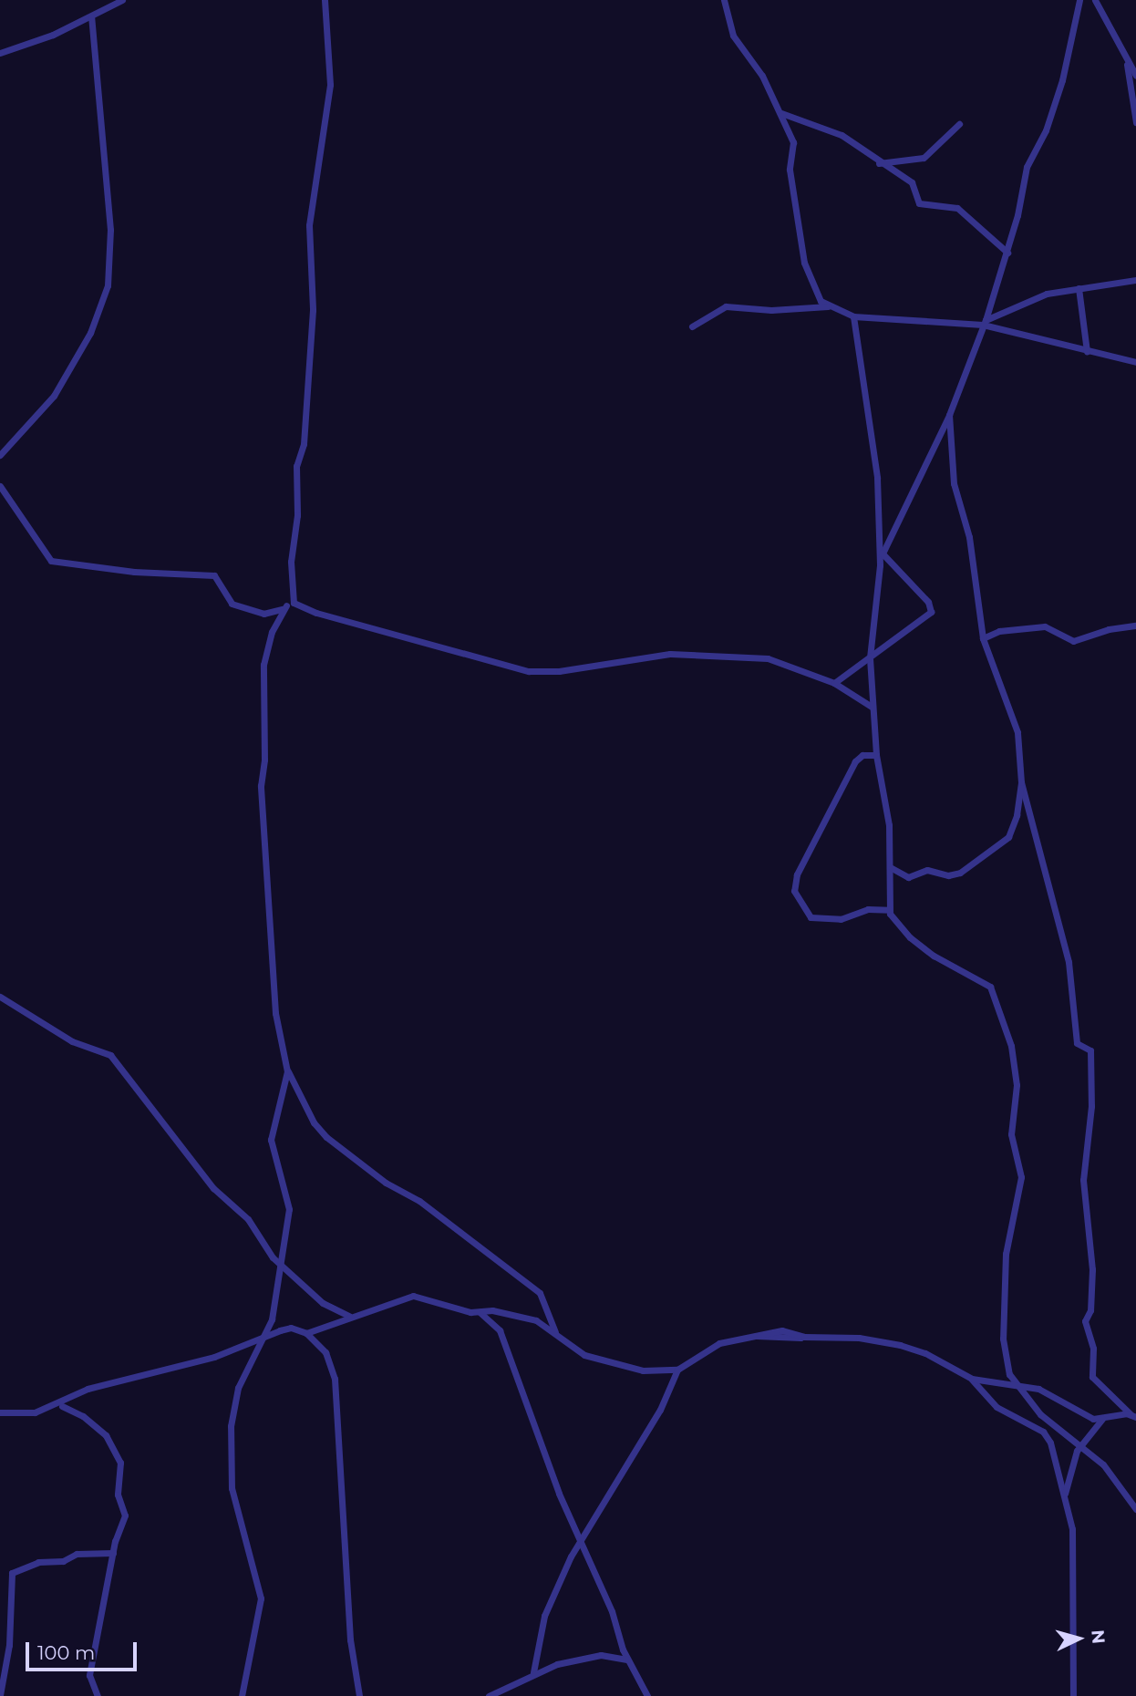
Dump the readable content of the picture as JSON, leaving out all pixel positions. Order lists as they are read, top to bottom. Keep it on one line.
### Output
{"scale_bar":"100 m","north":"right"}
